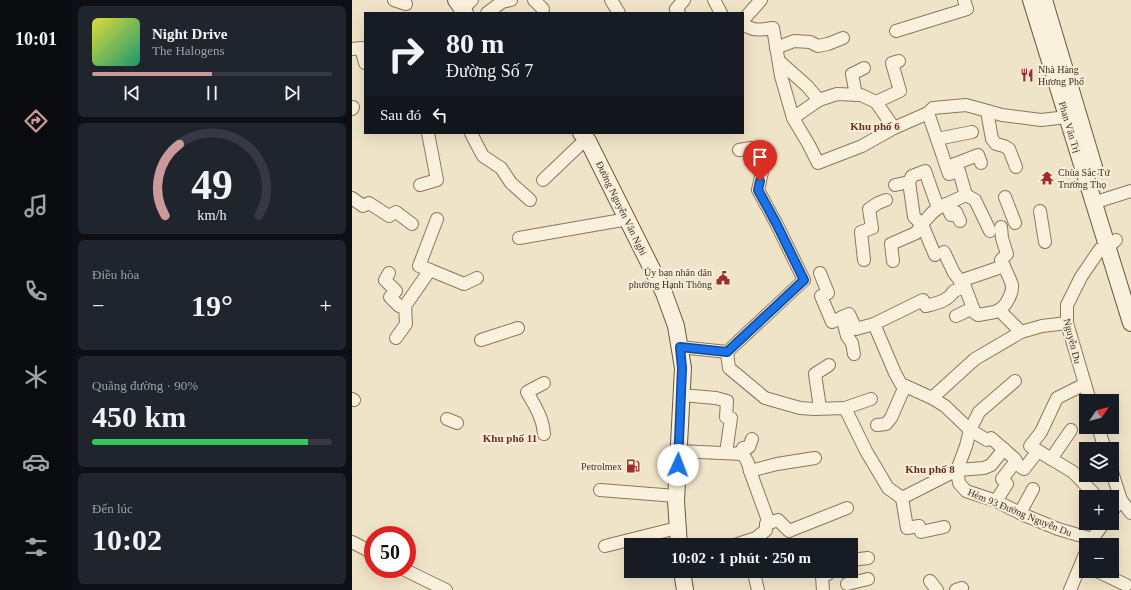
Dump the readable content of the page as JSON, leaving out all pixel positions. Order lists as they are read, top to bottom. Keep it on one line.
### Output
{"streets":{"main road":["Phan Văn Trị","Đường Nguyễn Văn Nghi"],"street":["Nguyễn Du","Hẻm 93 Đường Nguyễn Du"]},"crossings":[["Phan Văn Trị","Nguyễn Du"]],"districts":["Khu phố 6","Khu phố 11","Khu phố 8"],"places":{"restaurant":["Nhà Hàng Hương Phố"],"temple":["Chùa Sắc Tứ Trường Thọ"],"public building":["Ủy ban nhân dân phường Hạnh Thông"],"fuel station":["Petrolmex"]},"north":"top right","page":{"tabs":"10:01","turn":["80 m","Đường Số 7"],"song":["Night Drive","The Halogens"],"then":"Sau đó","tile":["Điều hòa",["Quãng đường · 90%","450 km"],["Đến lúc","10:02"]],"heat":["−","19°","+"],"map_buttons":["+","−"],"limit":"50","trip":"10:02 · 1 phút · 250 m","gauge":["49","km/h"]}}
